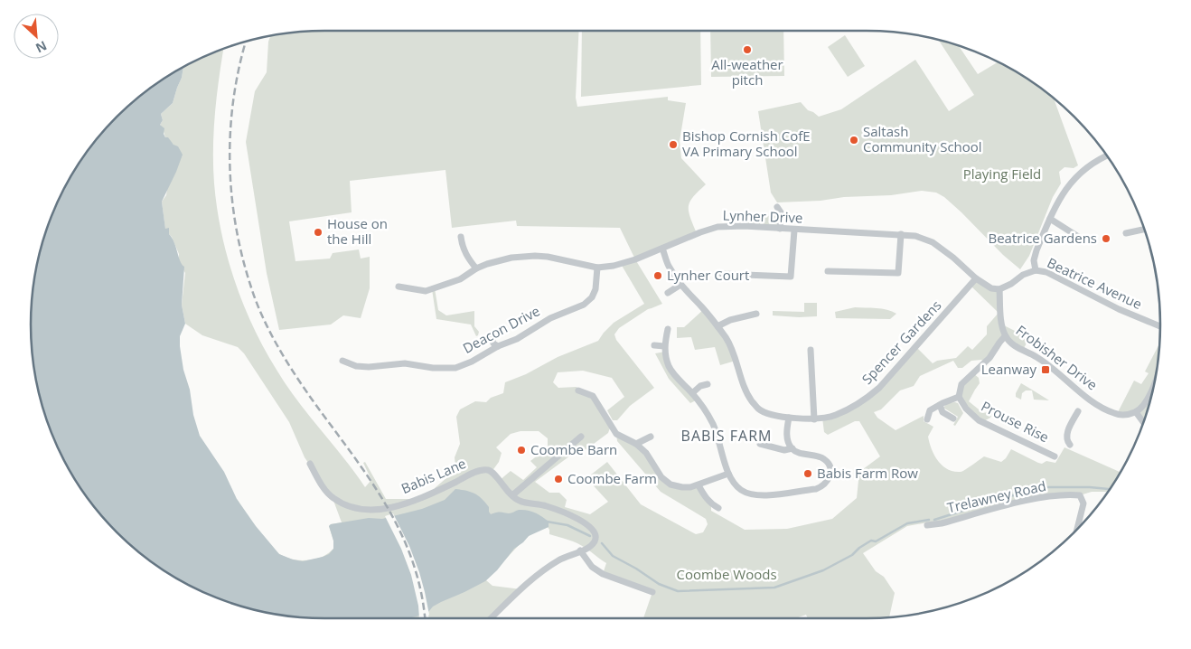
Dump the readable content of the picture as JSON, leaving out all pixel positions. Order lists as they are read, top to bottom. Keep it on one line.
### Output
{"streets":{"street":["Lynher Drive","Beatrice Avenue","Deacon Drive","Spencer Gardens","Frobisher Drive","Prouse Rise","Babis Lane","Trelawney Road"]},"crossings":[["Lynher Drive","Deacon Drive"],["Lynher Drive","Spencer Gardens"],["Lynher Drive","Frobisher Drive"]],"districts":["BABIS FARM"],"parks":["Playing Field","Coombe Woods"],"places":{"other":["All-weather pitch","Saltash Community School","Bishop Cornish CofE VA Primary School","House on the Hill","Beatrice Gardens","Lynher Court","Coombe Barn","Babis Farm Row","Coombe Farm"],"transit":["Leanway"]},"north":"bottom right"}
